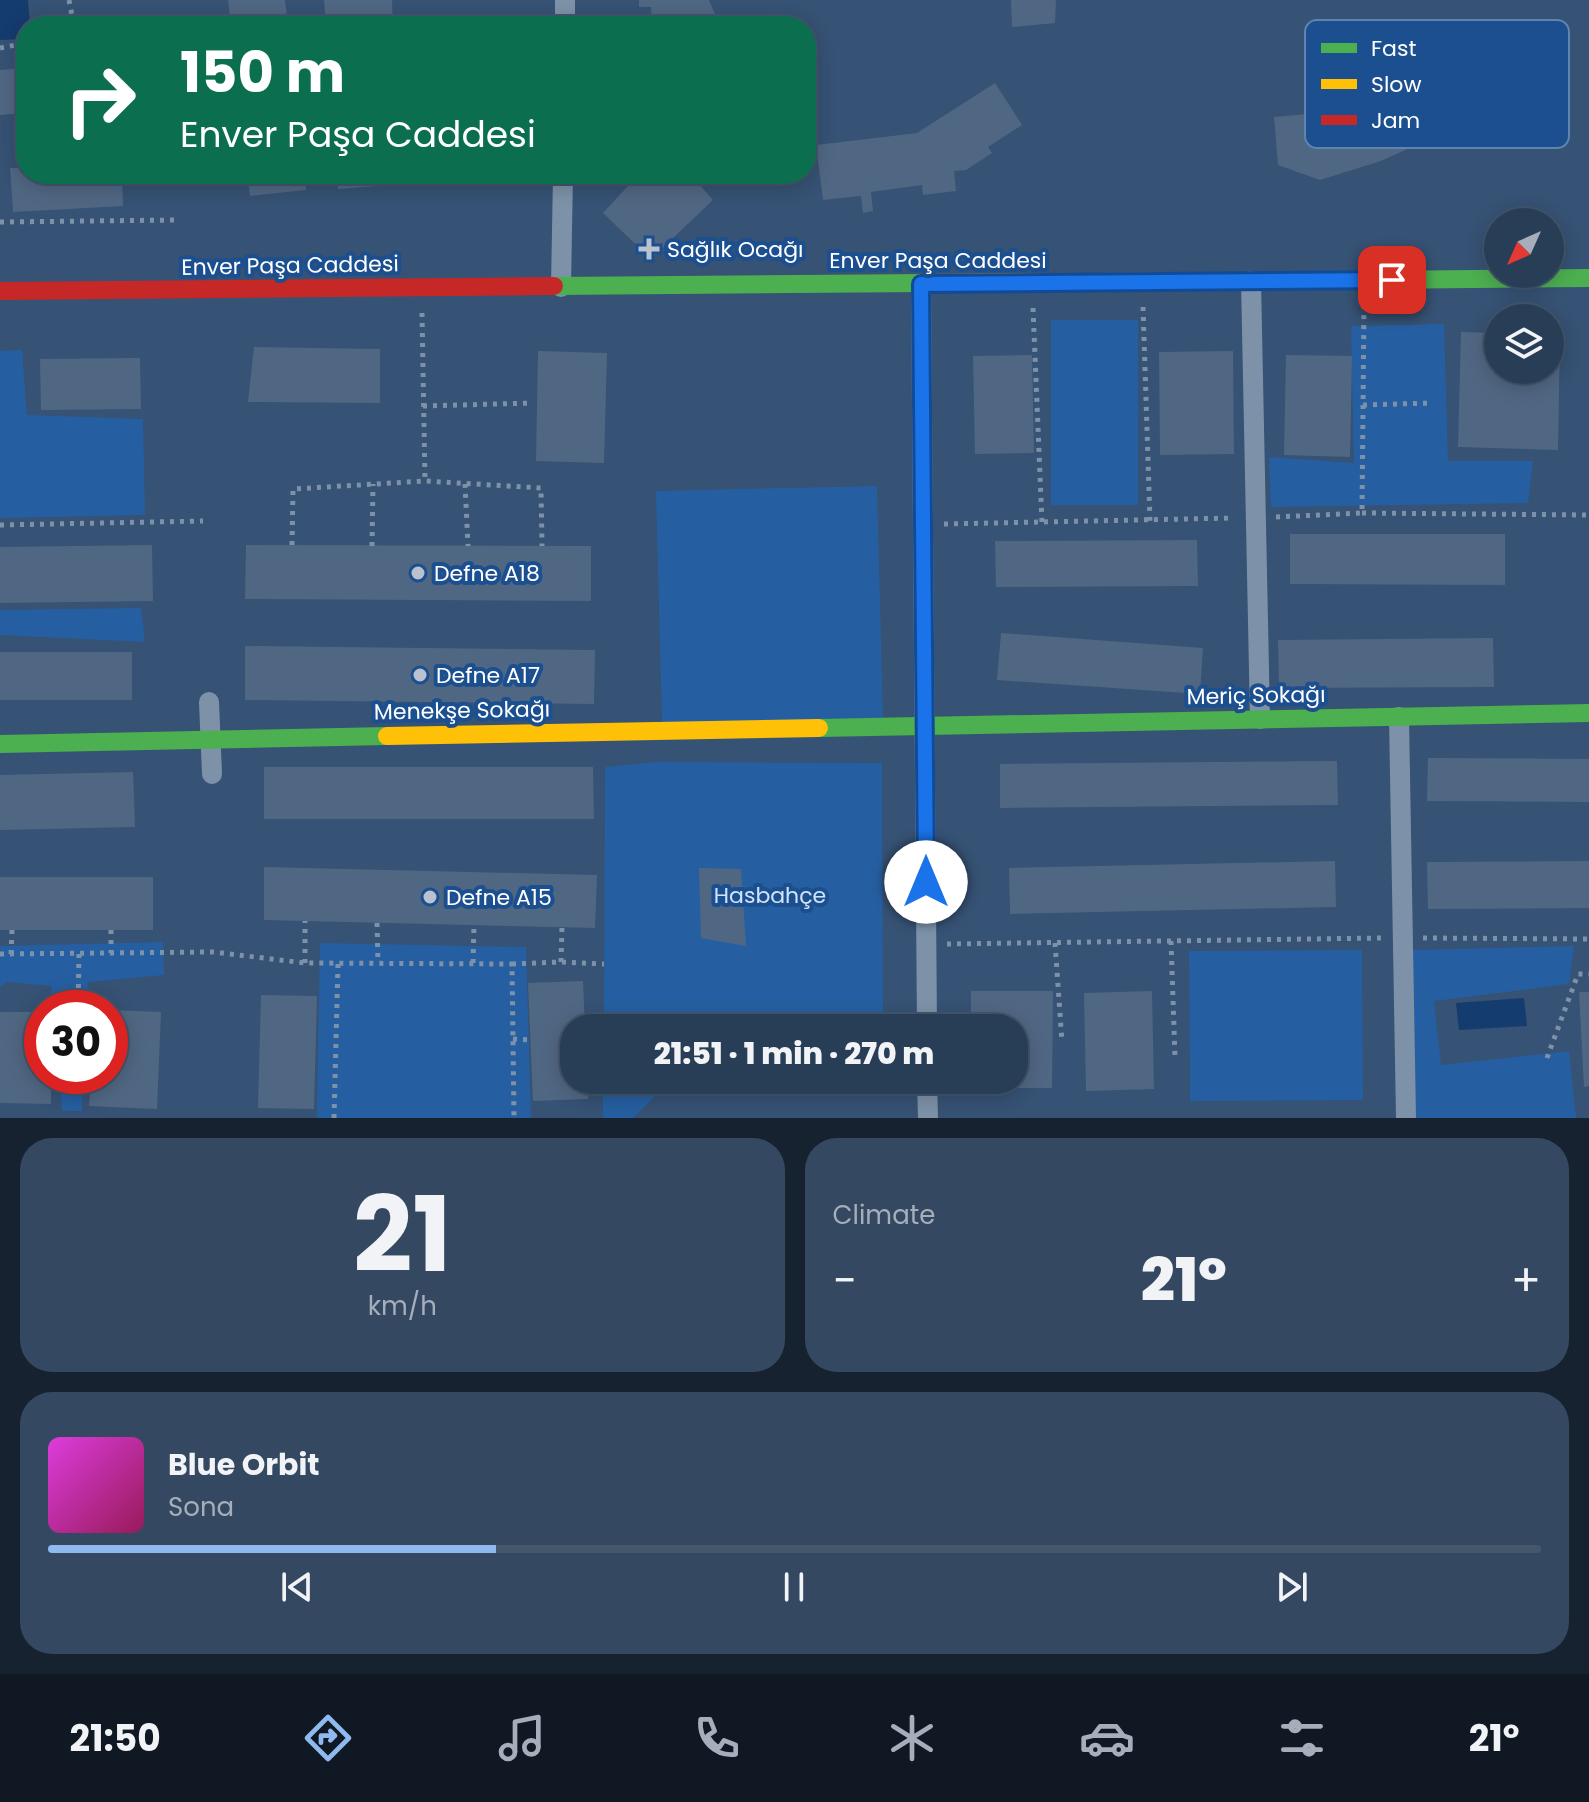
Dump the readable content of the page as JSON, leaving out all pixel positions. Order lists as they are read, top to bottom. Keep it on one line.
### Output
{"streets":{"street":["Enver Paşa Caddesi","Meriç Sokağı","Menekşe Sokağı"]},"crossings":[["Meriç Sokağı","Menekşe Sokağı"]],"parks":["Hasbahçe"],"places":{"health":["Sağlık Ocağı"],"other":["Defne A18","Defne A17","Defne A15"]},"legend":["Fast","Slow","Jam"],"north":"bottom left","page":{"turn":["150 m","Enver Paşa Caddesi"],"limit":"30","trip":"21:51 · 1 min · 270 m","tile":[["21","km/h"],"Climate"],"heat":["−","21°","+"],"song":["Blue Orbit","Sona"],"tabs":["21:50","21°"]}}
